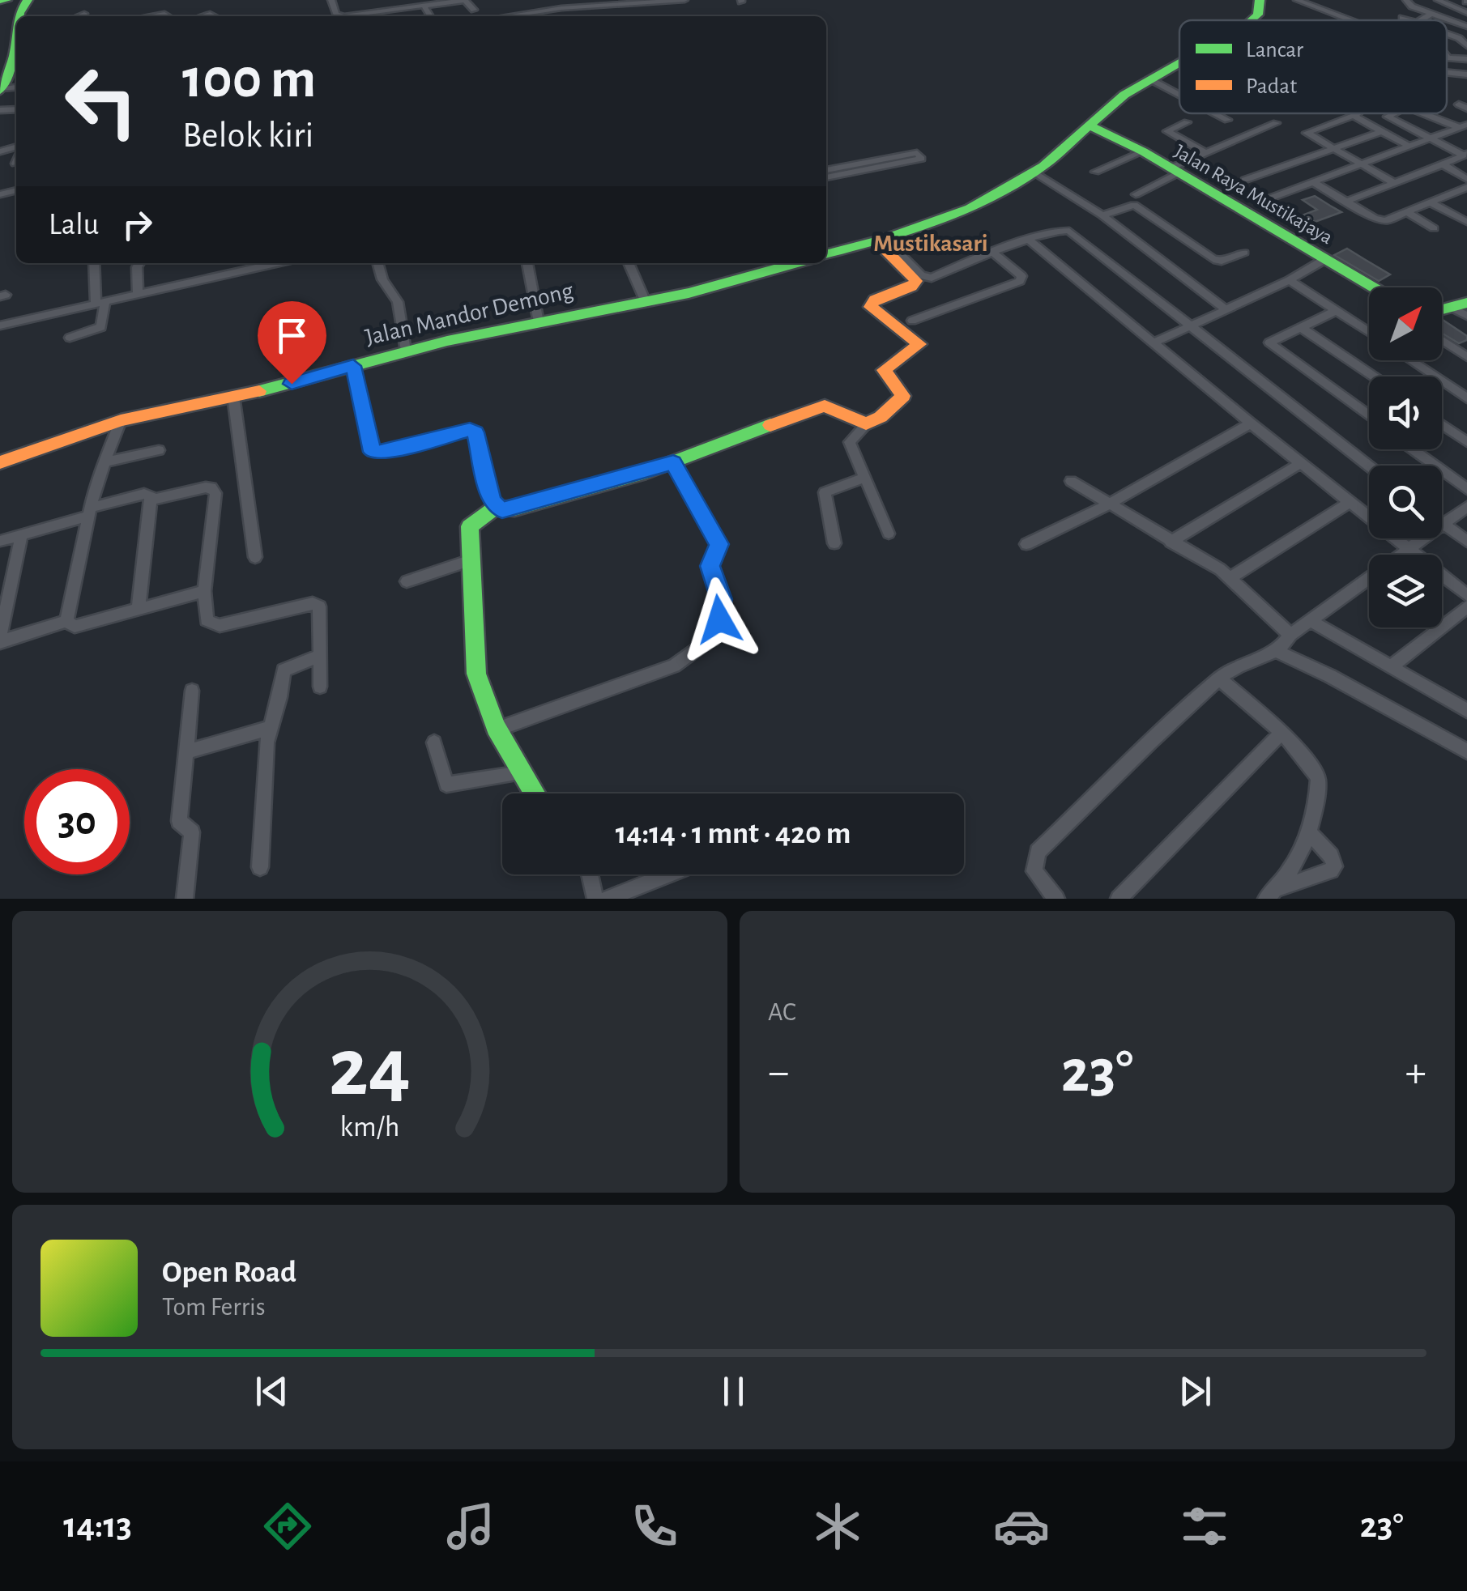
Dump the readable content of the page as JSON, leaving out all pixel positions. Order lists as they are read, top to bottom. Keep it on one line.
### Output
{"streets":{"main road":["Jalan Raya Mustikajaya","Jalan Mandor Demong"]},"districts":["Mustikasari"],"legend":["Lancar","Padat"],"north":"top right","page":{"turn":["100 m","Belok kiri"],"then":"Lalu","limit":"30","trip":"14:14 · 1 mnt · 420 m","tile":"AC","heat":["−","23°","+"],"song":["Open Road","Tom Ferris"],"tabs":["14:13","23°"],"gauge":["24","km/h"]}}
